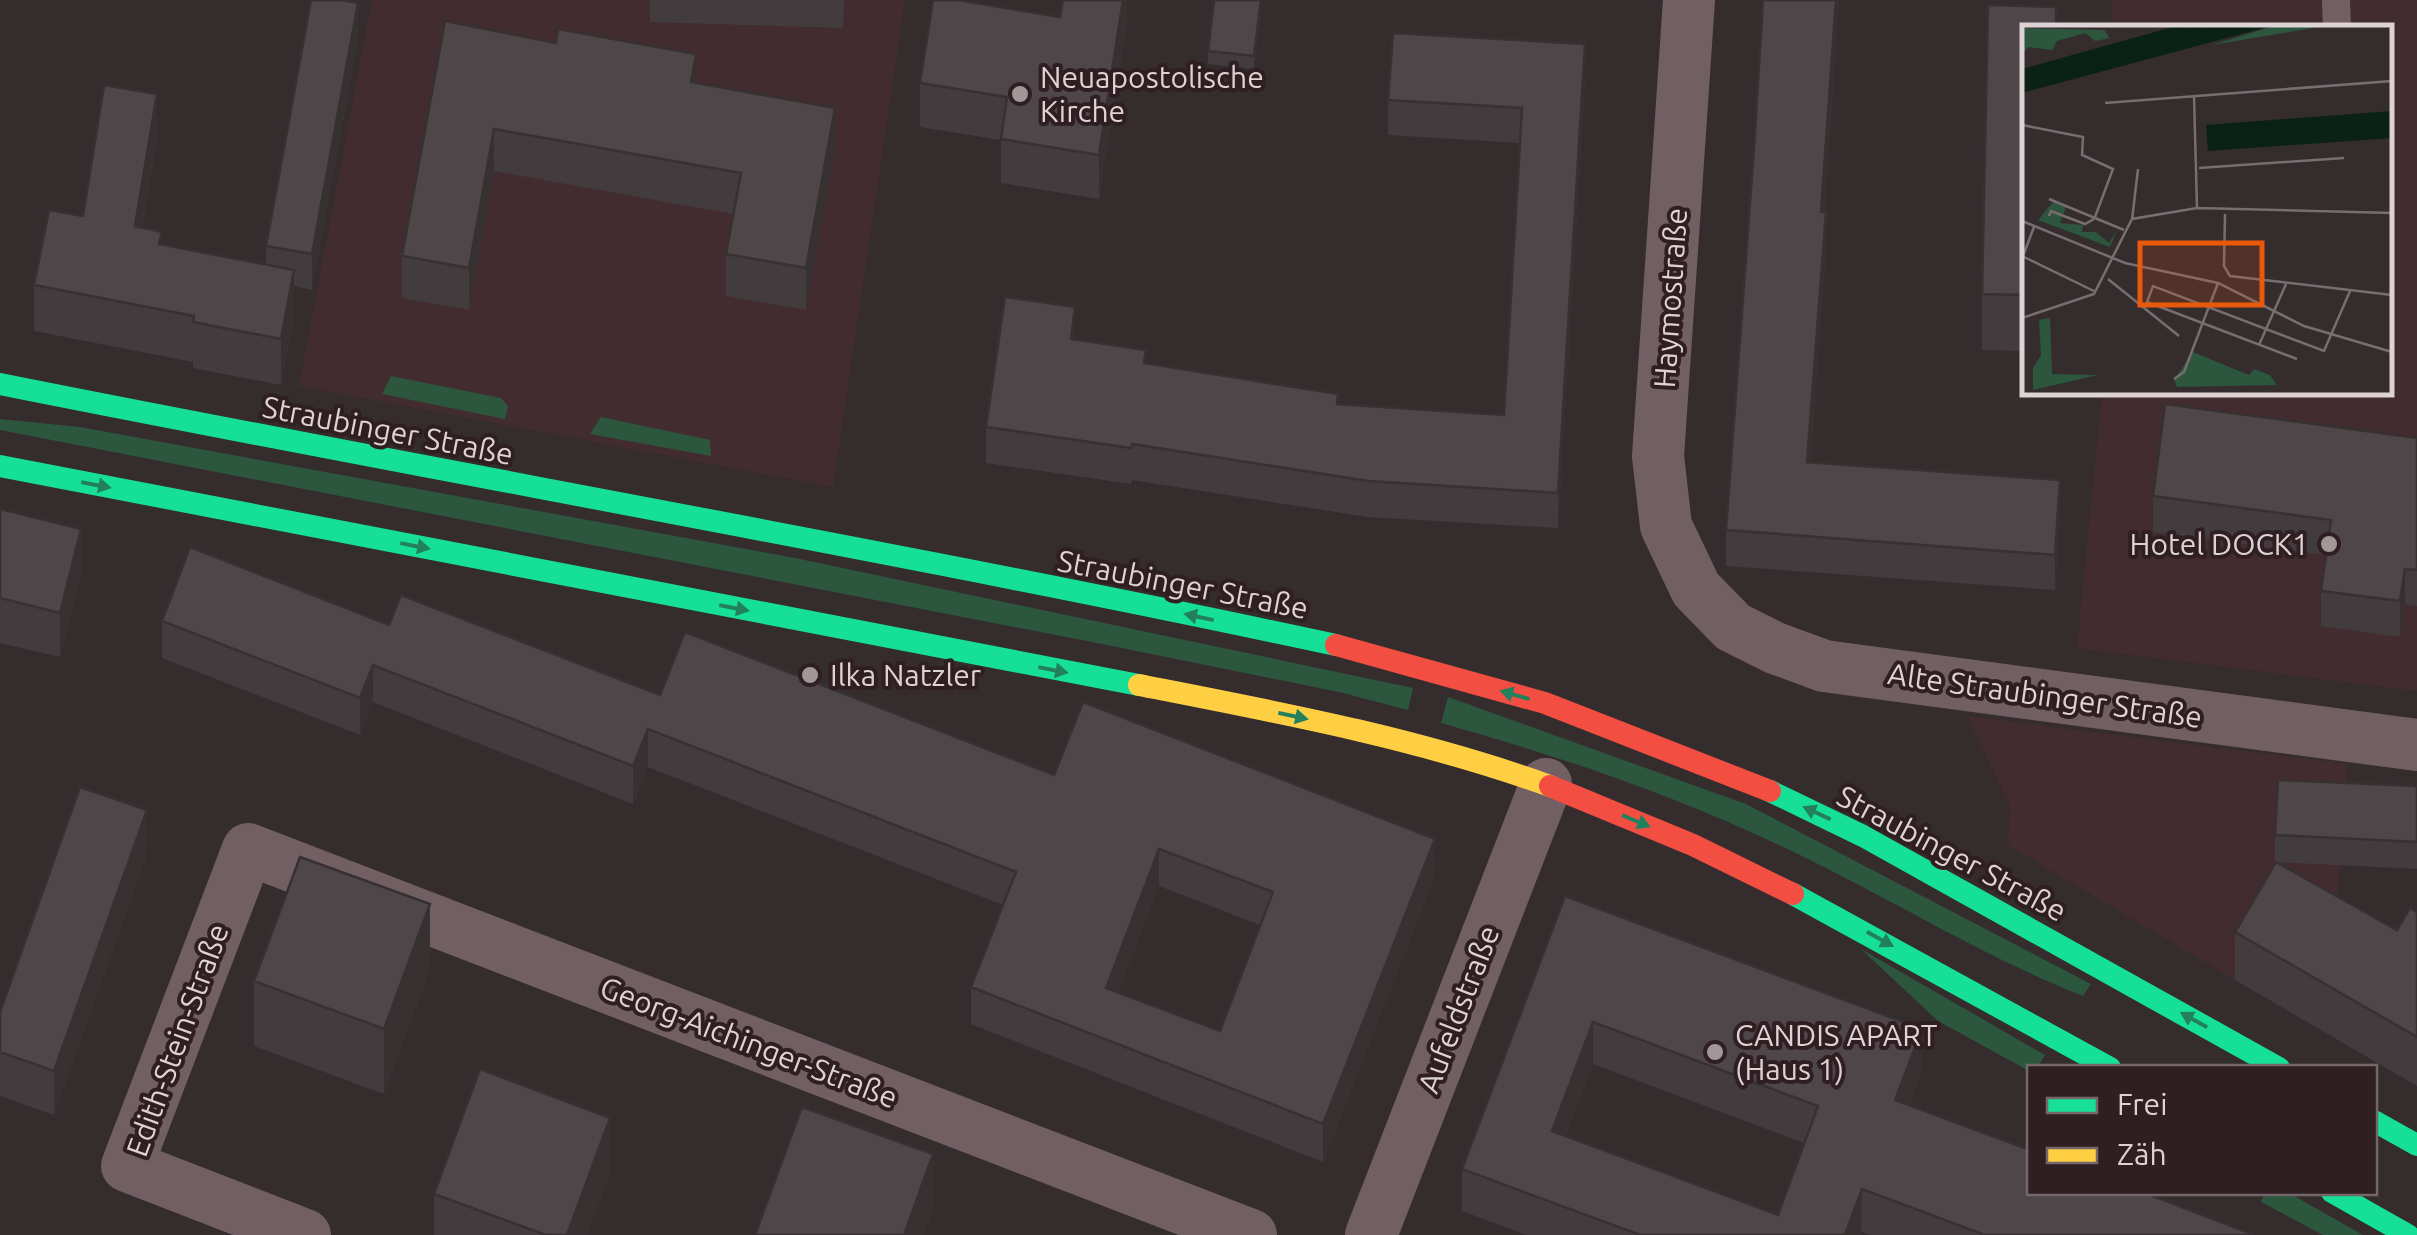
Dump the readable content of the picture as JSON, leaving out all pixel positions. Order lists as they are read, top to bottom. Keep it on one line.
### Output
{"streets":{"main road":["Straubinger Straße"],"street":["Haymostraße","Alte Straubinger Straße","Aufeldstraße","Edith-Stein-Straße","Georg-Aichinger-Straße"]},"crossings":[["Haymostraße","Alte Straubinger Straße"],["Edith-Stein-Straße","Georg-Aichinger-Straße"]],"places":["Neuapostolische Kirche","Hotel DOCK1","Ilka Natzler","CANDIS APART (Haus 1)"],"legend":["Frei","Zäh"]}
